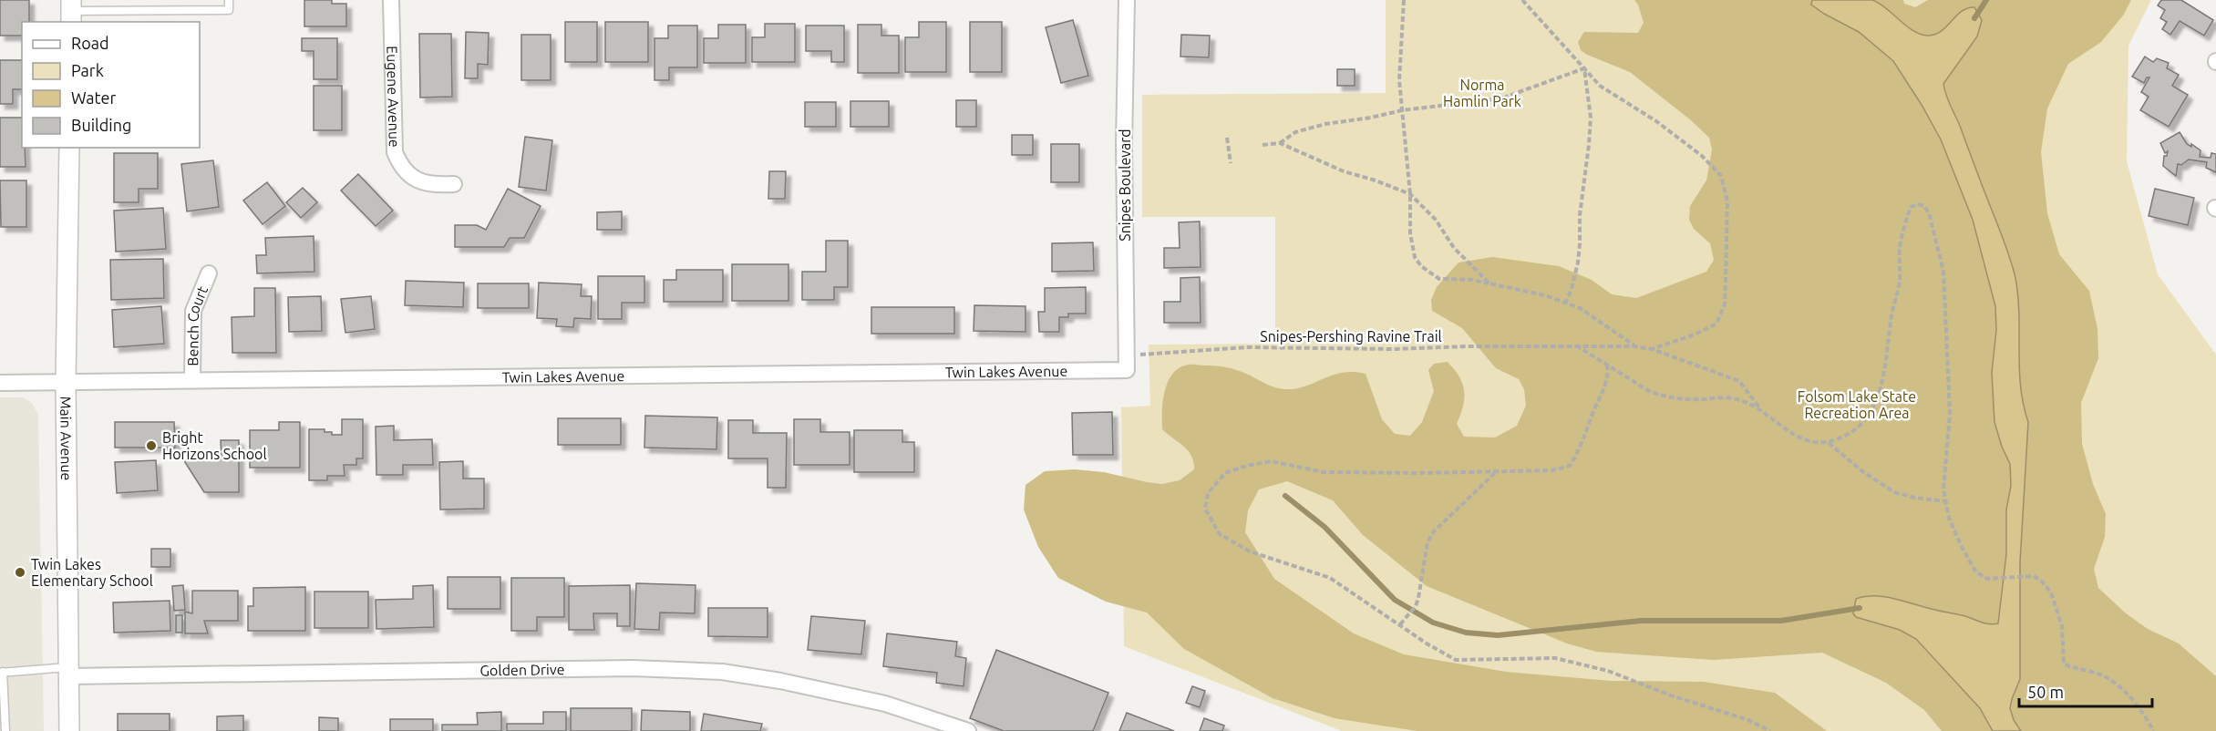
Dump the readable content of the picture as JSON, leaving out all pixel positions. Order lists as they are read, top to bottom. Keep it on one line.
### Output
{"streets":{"street":["Eugene Avenue","Snipes Boulevard","Bench Court","Twin Lakes Avenue","Main Avenue","Golden Drive"],"path":["Snipes-Pershing Ravine Trail"]},"crossings":[["Snipes Boulevard","Snipes-Pershing Ravine Trail"],["Snipes Boulevard","Twin Lakes Avenue"],["Bench Court","Twin Lakes Avenue"],["Snipes-Pershing Ravine Trail","Twin Lakes Avenue"],["Twin Lakes Avenue","Main Avenue"],["Main Avenue","Golden Drive"]],"parks":["Norma Hamlin Park","Folsom Lake State Recreation Area"],"places":["Bright Horizons School","Twin Lakes Elementary School"],"legend":["Road","Park","Water","Building"],"scale_bar":"50 m"}
